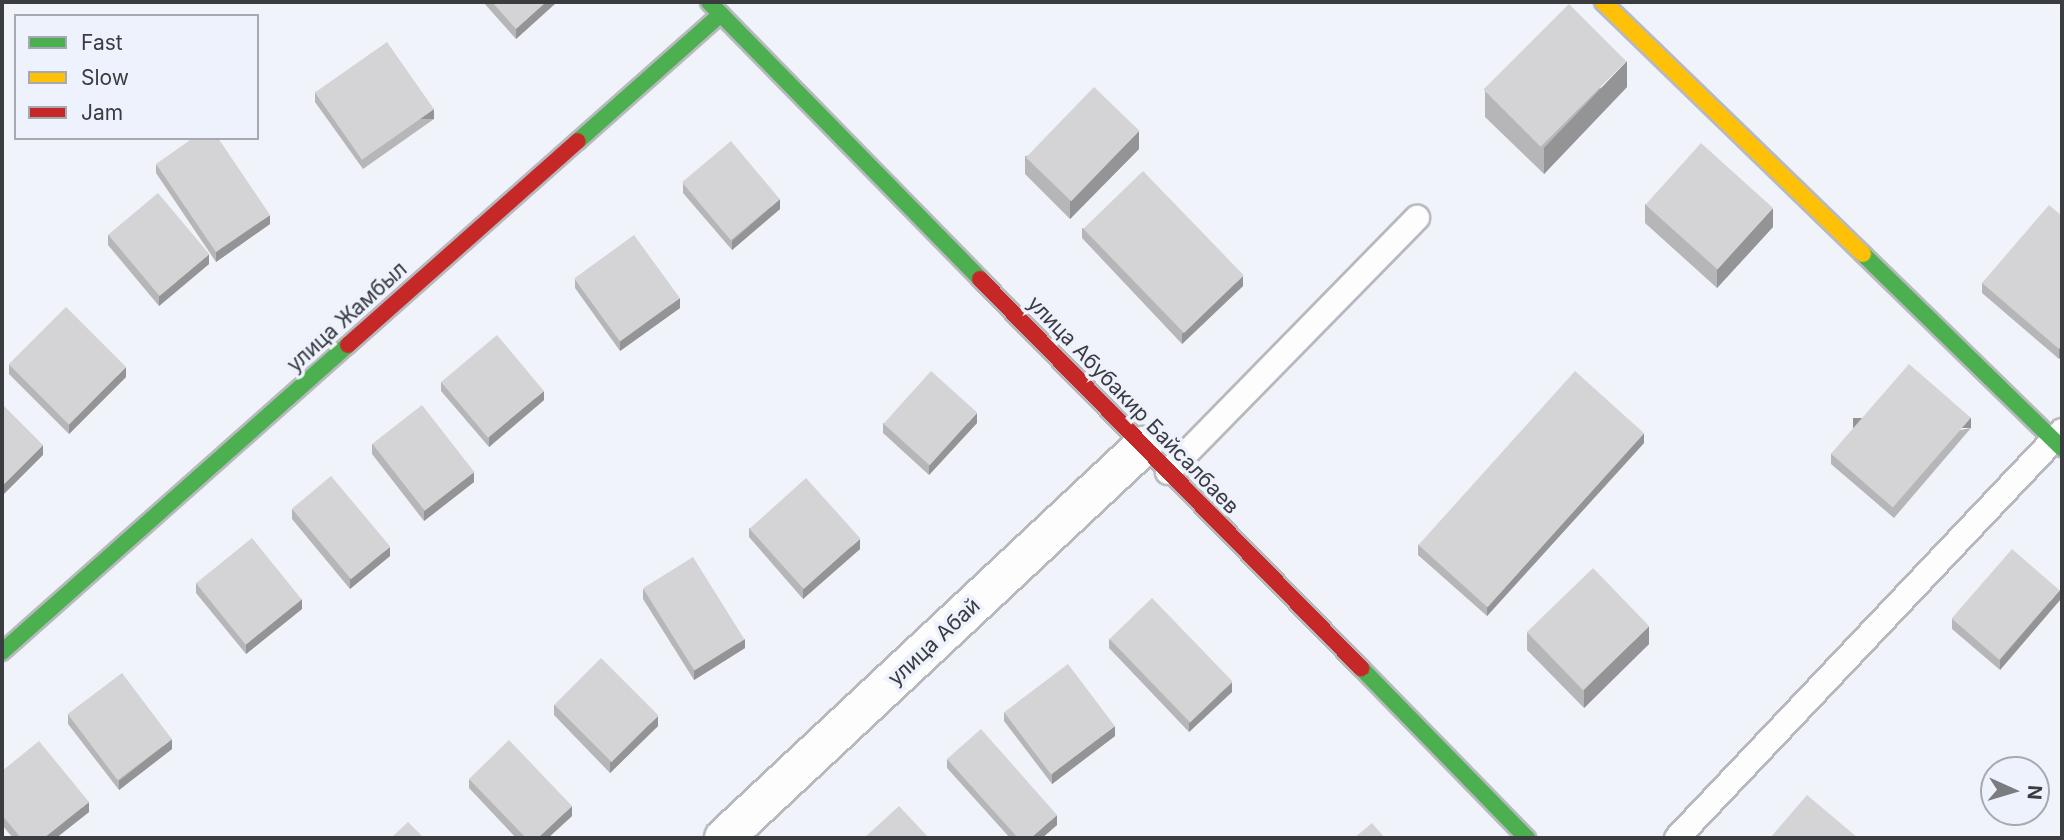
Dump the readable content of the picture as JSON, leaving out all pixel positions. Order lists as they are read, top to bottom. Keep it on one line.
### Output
{"streets":{"street":["улица Жамбыл","улица Абубакир Байсалбаев","улица Абай"]},"crossings":[["улица Жамбыл","улица Абубакир Байсалбаев"],["улица Абубакир Байсалбаев","улица Абай"]],"legend":["Fast","Slow","Jam"],"north":"right"}
